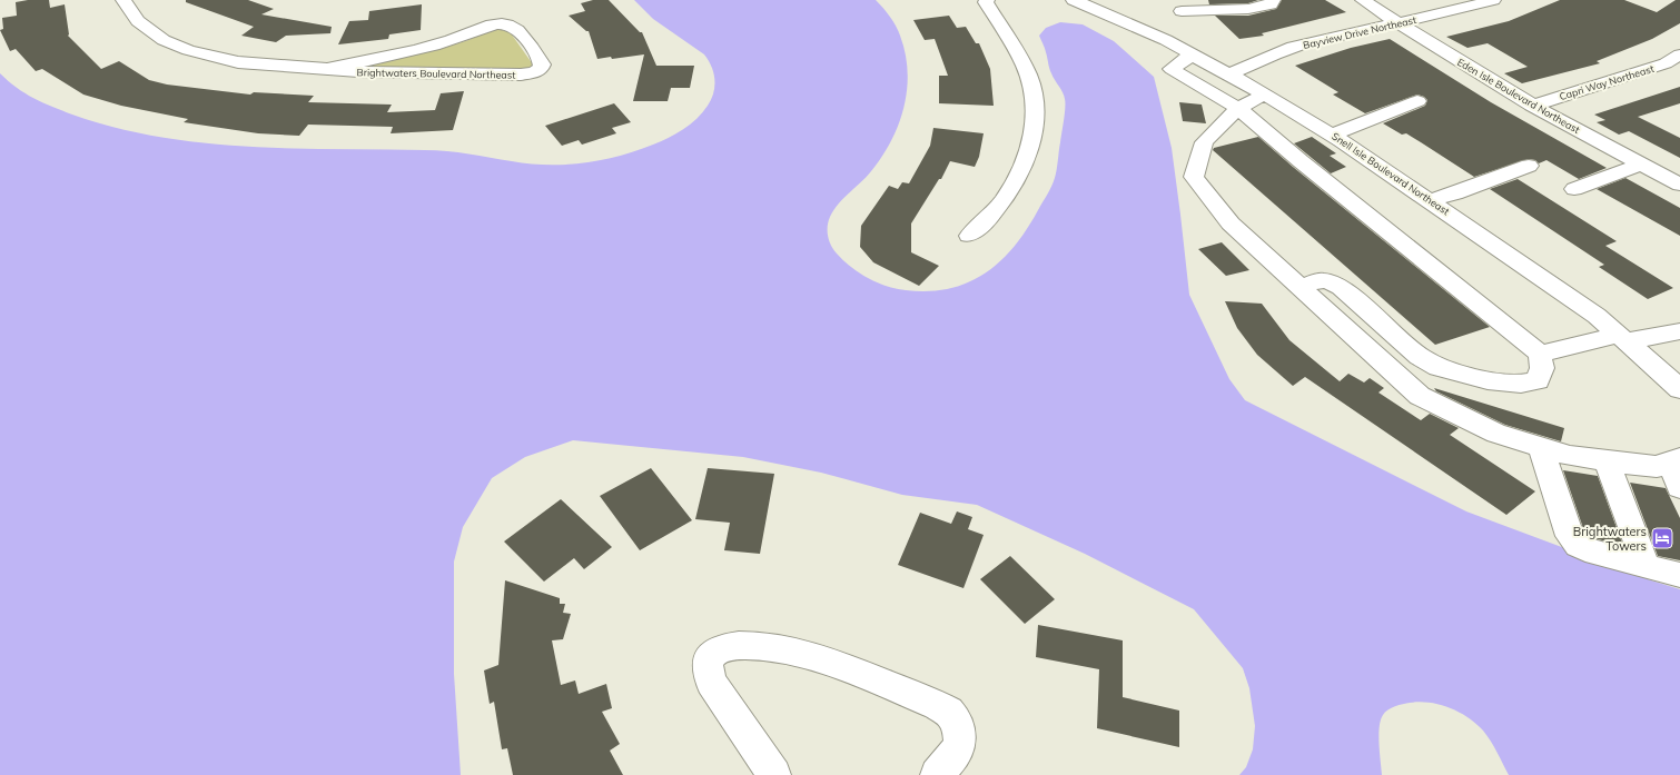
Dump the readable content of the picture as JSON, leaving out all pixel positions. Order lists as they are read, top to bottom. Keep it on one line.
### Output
{"streets":{"street":["Bayview Drive Northeast","Brightwaters Boulevard Northeast","Capri Way Northeast","Eden Isle Boulevard Northeast","Snell Isle Boulevard Northeast"]},"crossings":[["Bayview Drive Northeast","Eden Isle Boulevard Northeast"],["Bayview Drive Northeast","Snell Isle Boulevard Northeast"],["Capri Way Northeast","Eden Isle Boulevard Northeast"]],"places":{"hotel":["Brightwaters Towers"]}}
